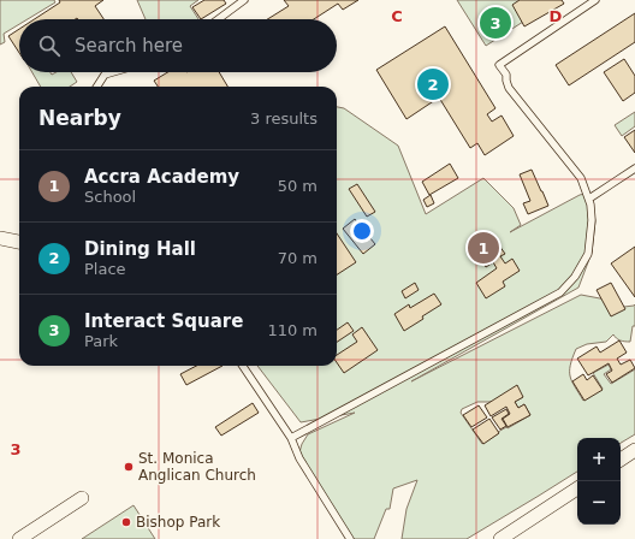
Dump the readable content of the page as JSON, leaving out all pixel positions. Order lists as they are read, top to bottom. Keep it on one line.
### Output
{"places":["St. Monica Anglican Church","Bishop Park"],"page":{"pins":["3","2","1"],"search":"Search here","heading":["Nearby","3 results"],"list":[{"mark":"1","name":"Accra Academy","note":"School","value":"50 m"},{"mark":"2","name":"Dining Hall","note":"Place","value":"70 m"},{"mark":"3","name":"Interact Square","note":"Park","value":"110 m"}],"map_buttons":["+","−"]},"grid":{"columns":["C","D"],"rows":["3"]}}
